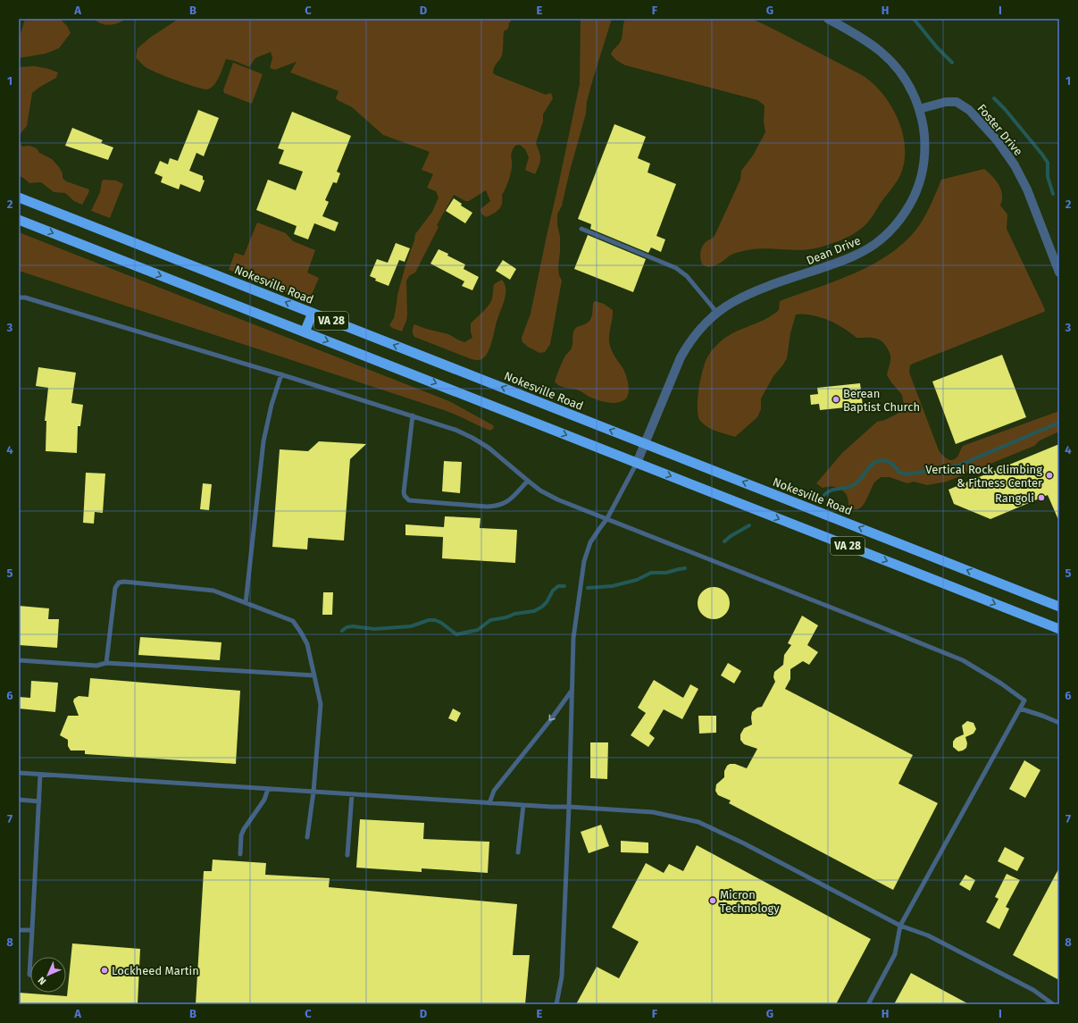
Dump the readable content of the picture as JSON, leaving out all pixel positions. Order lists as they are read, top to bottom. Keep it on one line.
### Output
{"streets":{"highway":["Nokesville Road","VA 28"],"street":["Foster Drive","Dean Drive"]},"crossings":[["Foster Drive","Dean Drive"],["Dean Drive","Nokesville Road"],["Dean Drive","VA 28"]],"places":["Berean Baptist Church","Vertical Rock Climbing & Fitness Center","Rangoli","Micron Technology","Lockheed Martin"],"north":"bottom left","grid":{"columns":["A","B","C","D","E","F","G","H","I"],"rows":["1","2","3","4","5","6","7","8"]}}
